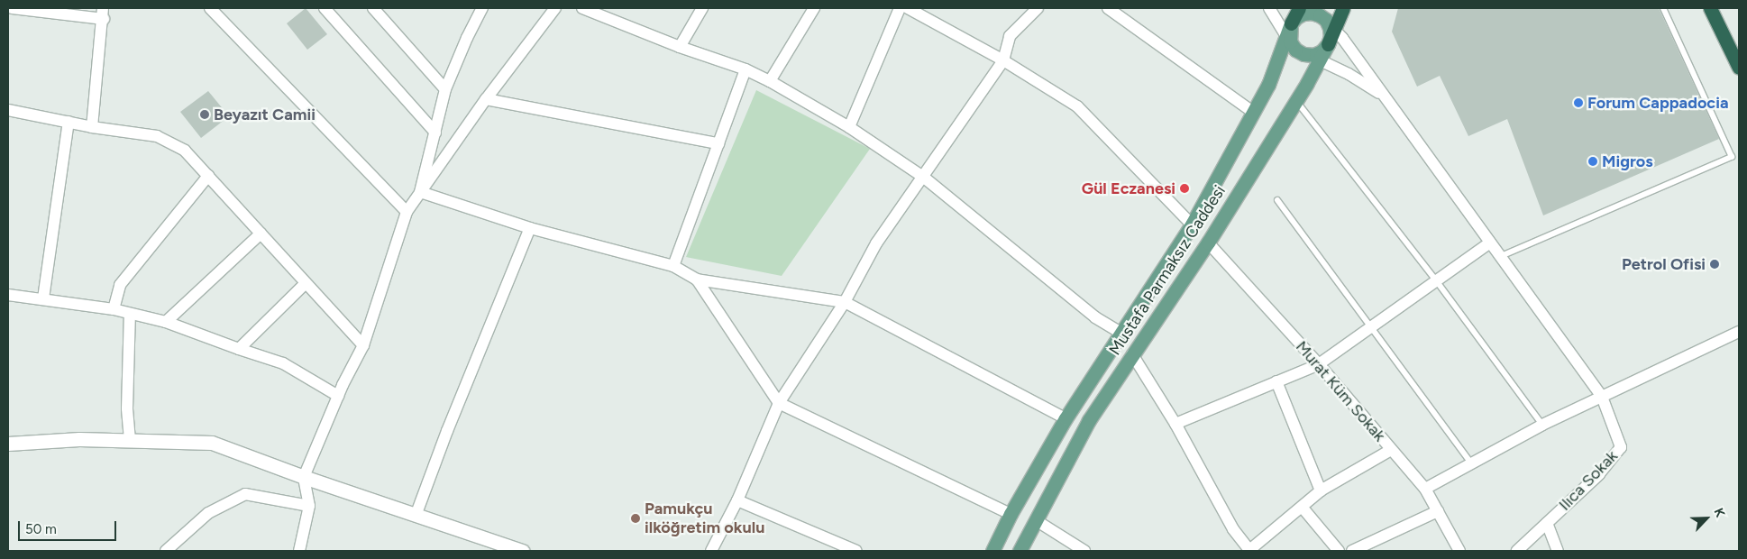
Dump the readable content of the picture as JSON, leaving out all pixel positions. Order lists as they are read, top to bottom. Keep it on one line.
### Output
{"streets":{"highway":["Mustafa Parmaksız Caddesi"],"street":["Murat Küm Sokak","Ilıca Sokak"]},"crossings":[["Mustafa Parmaksız Caddesi","Murat Küm Sokak"]],"places":["Forum Cappadocia","Beyazıt Camii","Migros","Gül Eczanesi","Petrol Ofisi","Pamukçu ilköğretim okulu"],"scale_bar":"50 m","north":"top right"}
